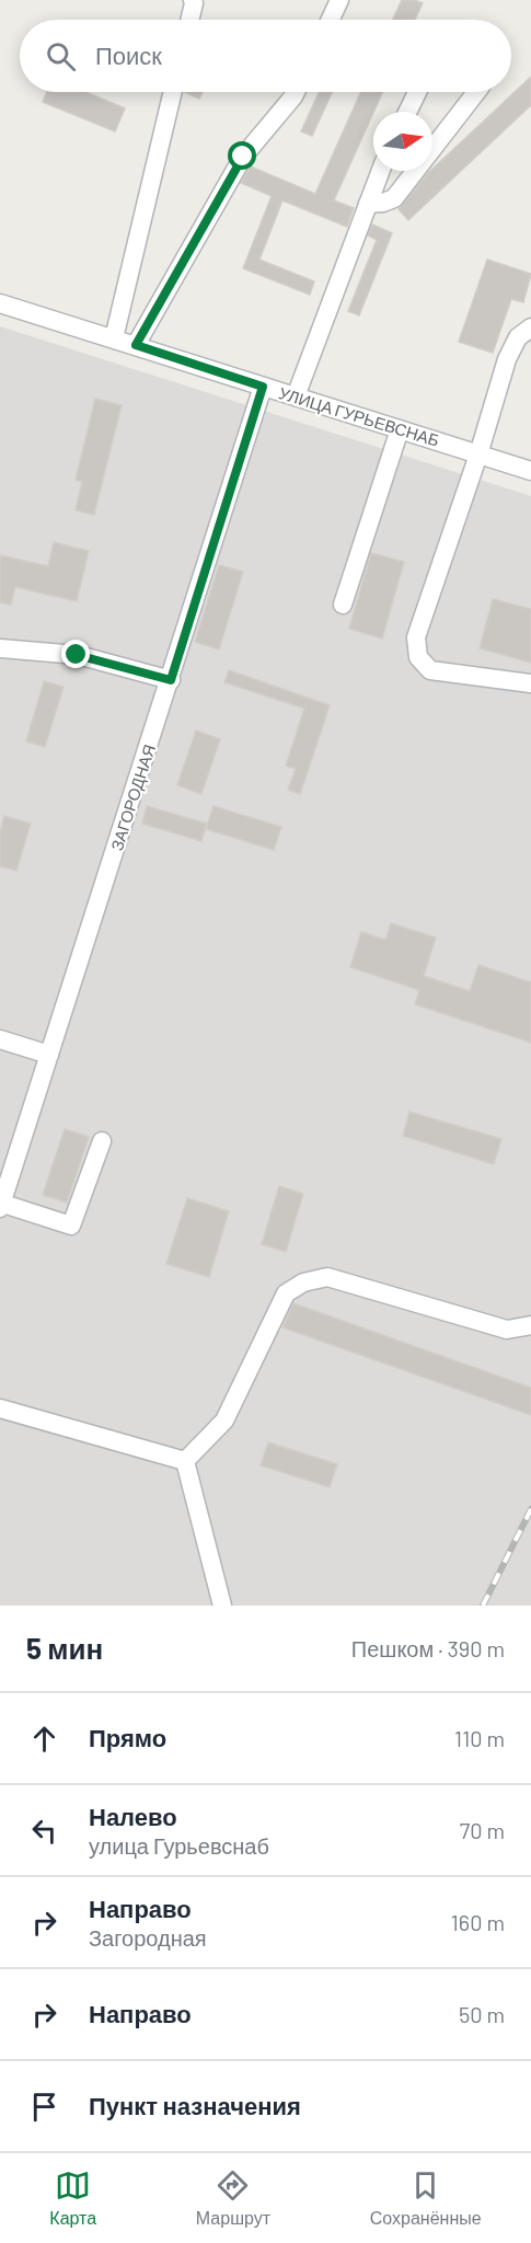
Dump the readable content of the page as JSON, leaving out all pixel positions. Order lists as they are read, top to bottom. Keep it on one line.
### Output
{"streets":{"street":["УЛИЦА ГУРЬЕВСНАБ","ЗАГОРОДНАЯ"]},"crossings":[["УЛИЦА ГУРЬЕВСНАБ","ЗАГОРОДНАЯ"]],"north":"right","page":{"search":"Поиск","heading":["5 мин","Пешком · 390 m"],"list":[["Прямо","110 m"],["Налево","улица Гурьевснаб","70 m"],["Направо","Загородная","160 m"],["Направо","50 m"],"Пункт назначения"],"nav":["Карта","Маршрут","Сохранённые"]}}
